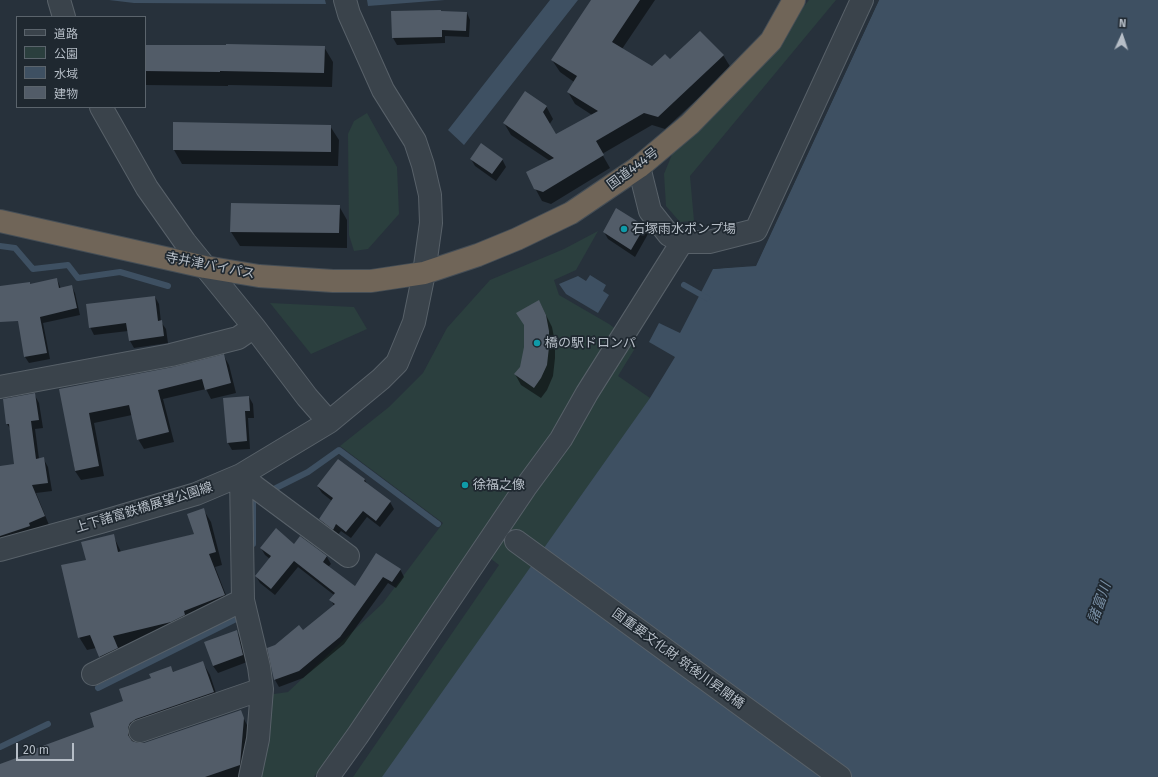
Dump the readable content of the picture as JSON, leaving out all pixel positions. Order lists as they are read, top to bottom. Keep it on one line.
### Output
{"streets":{"highway":["国道444号","寺井津バイパス"],"street":["上下諸富鉄橋展望公園線","国重要文化財 筑後川昇開橋"]},"crossings":[["国道444号","寺井津バイパス"],["国道444号","上下諸富鉄橋展望公園線"],["寺井津バイパス","上下諸富鉄橋展望公園線"]],"water":["諸富川"],"places":["石塚雨水ポンプ場","橋の駅ドロンパ","徐福之像"],"legend":["道路","公園","水域","建物"],"scale_bar":"20 m","north":"top"}
